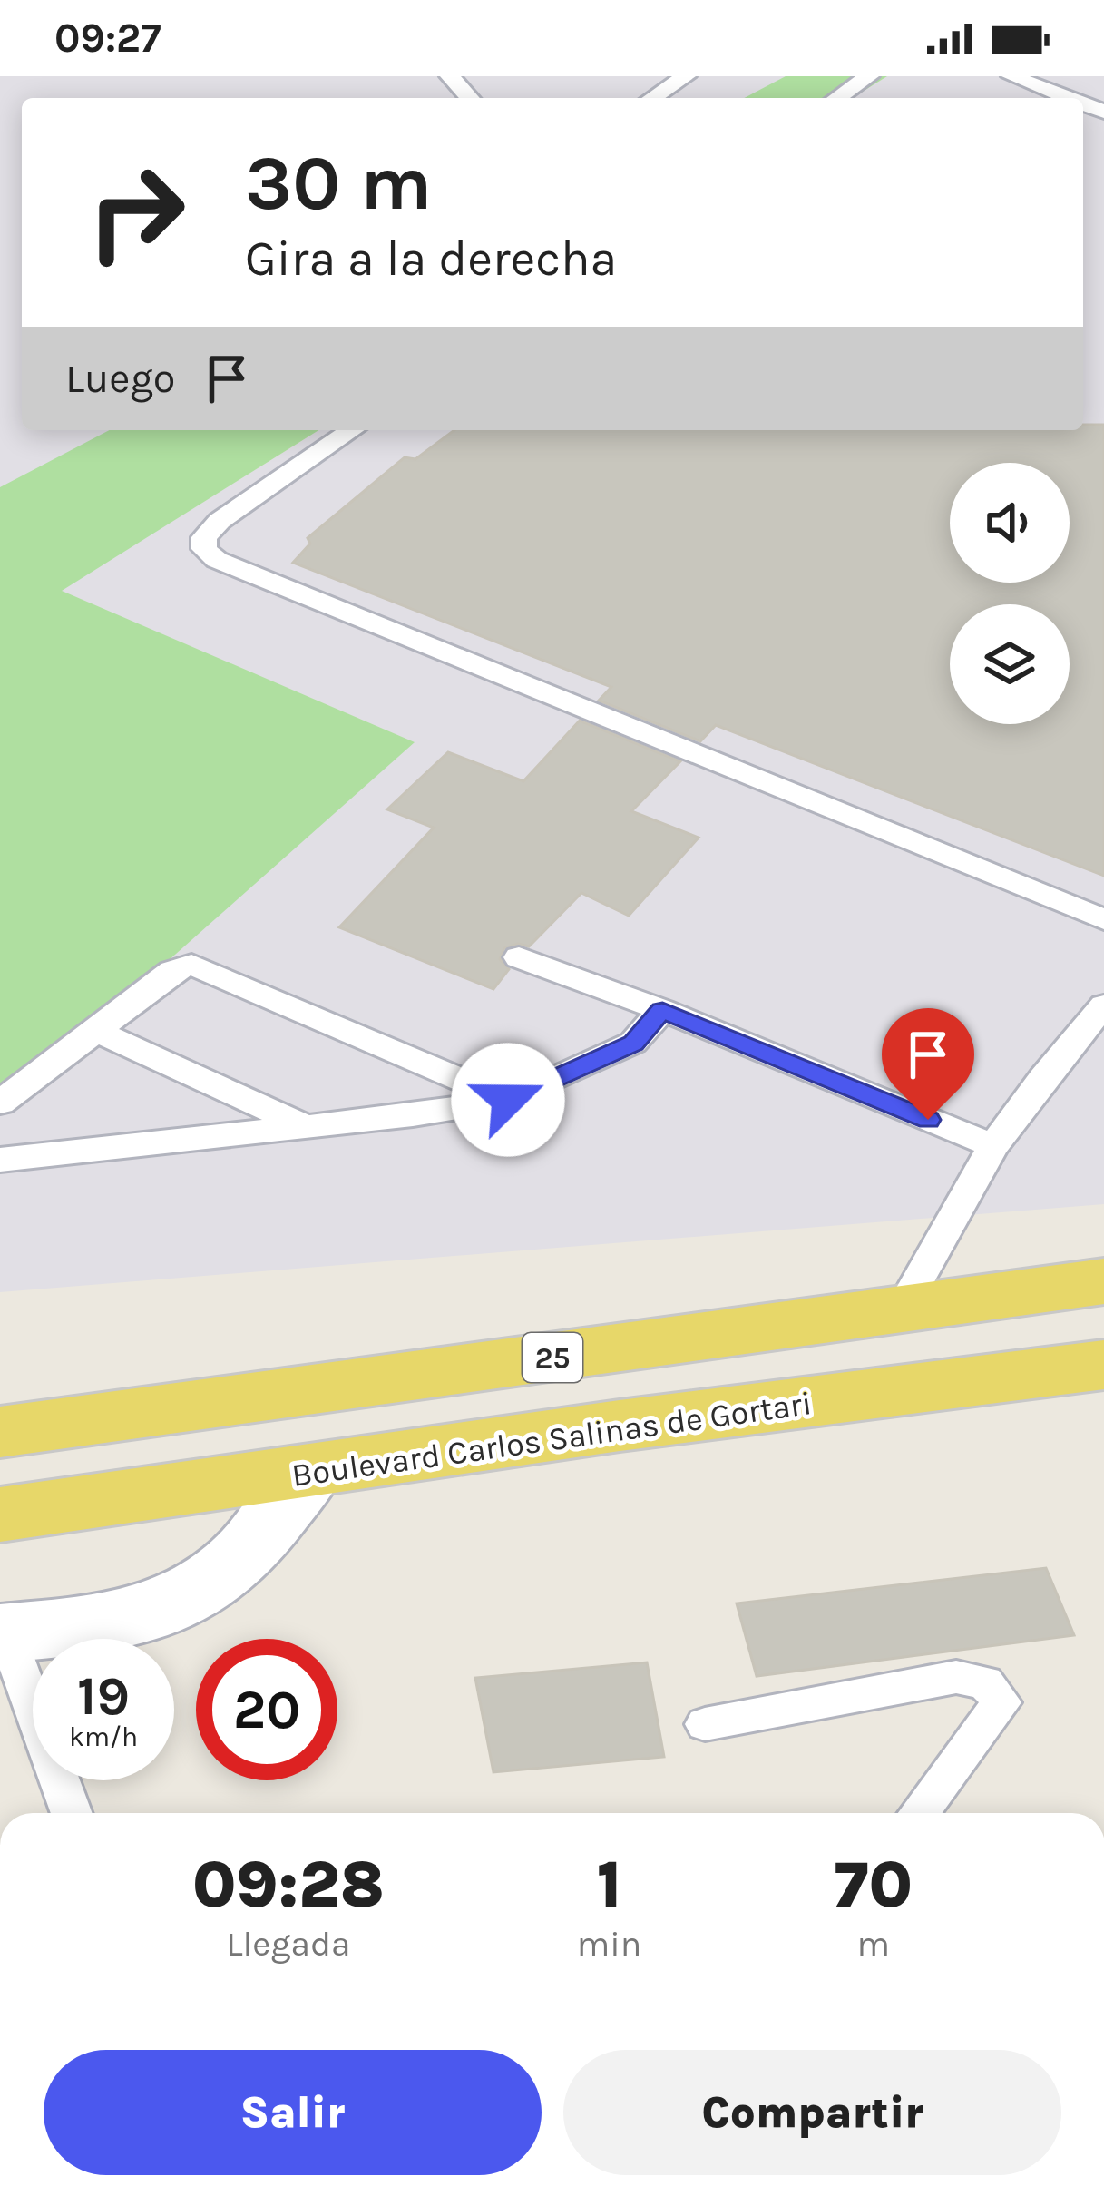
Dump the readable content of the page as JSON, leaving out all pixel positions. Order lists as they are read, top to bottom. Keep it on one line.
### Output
{"streets":{"main road":["25","Boulevard Carlos Salinas de Gortari"]},"page":{"status":"09:27","turn":["30 m","Gira a la derecha"],"then":"Luego","speed":"19 km/h","limit":"20","eta":["09:28","Llegada","1","min","70","m"],"buttons":["Salir","Compartir"]}}
